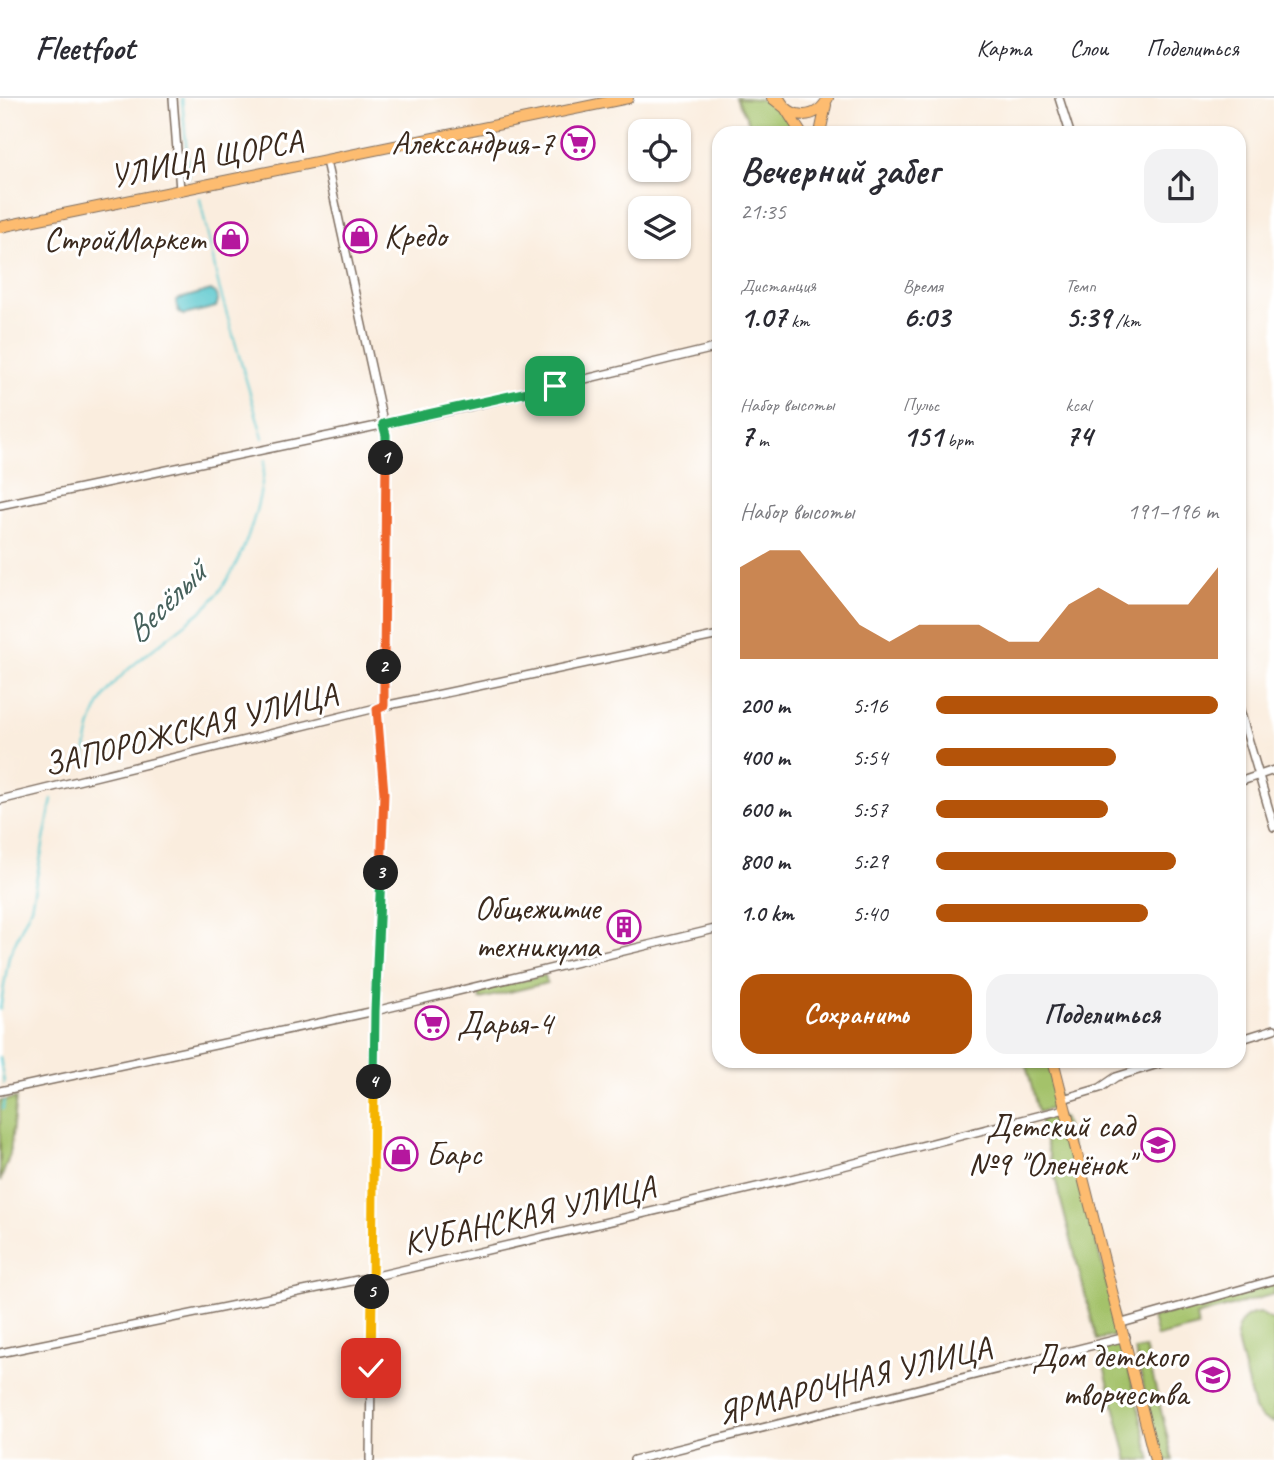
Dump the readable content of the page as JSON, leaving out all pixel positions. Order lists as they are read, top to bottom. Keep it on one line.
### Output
{"streets":{"main road":["УЛИЦА ЩОРСА"],"street":["ЗАПОРОЖСКАЯ УЛИЦА","КУБАНСКАЯ УЛИЦА","ЯРМАРОЧНАЯ УЛИЦА"]},"water":["Весёлый"],"places":{"supermarket":["Александрия-7","Дарья-4"],"shop":["Кредо","СтройМаркет","Барс"],"building":["Общежитие техникума"],"school or university":["Детский сад №9 \"Оленёнок\"","Дом детского творчества"]},"page":{"header":"Fleetfoot","nav":["Карта","Слои","Поделиться"],"heading":["Вечерний забег","21:35"],"stats":[["Дистанция","1.07 km"],["Время","6:03"],["Темп","5:39 /km"],["Набор высоты","7 m"],["Пульс","151 bpm"],["kcal","74"]],"pins":["1","2","3","4","5"],"chart":["Набор высоты","191–196 m"],"list":[{"name":"200 m","note":"5:16"},{"name":"400 m","note":"5:54"},{"name":"600 m","note":"5:57"},{"name":"800 m","note":"5:29"},{"name":"1.0 km","note":"5:40"}],"buttons":["Сохранить","Поделиться"]}}
